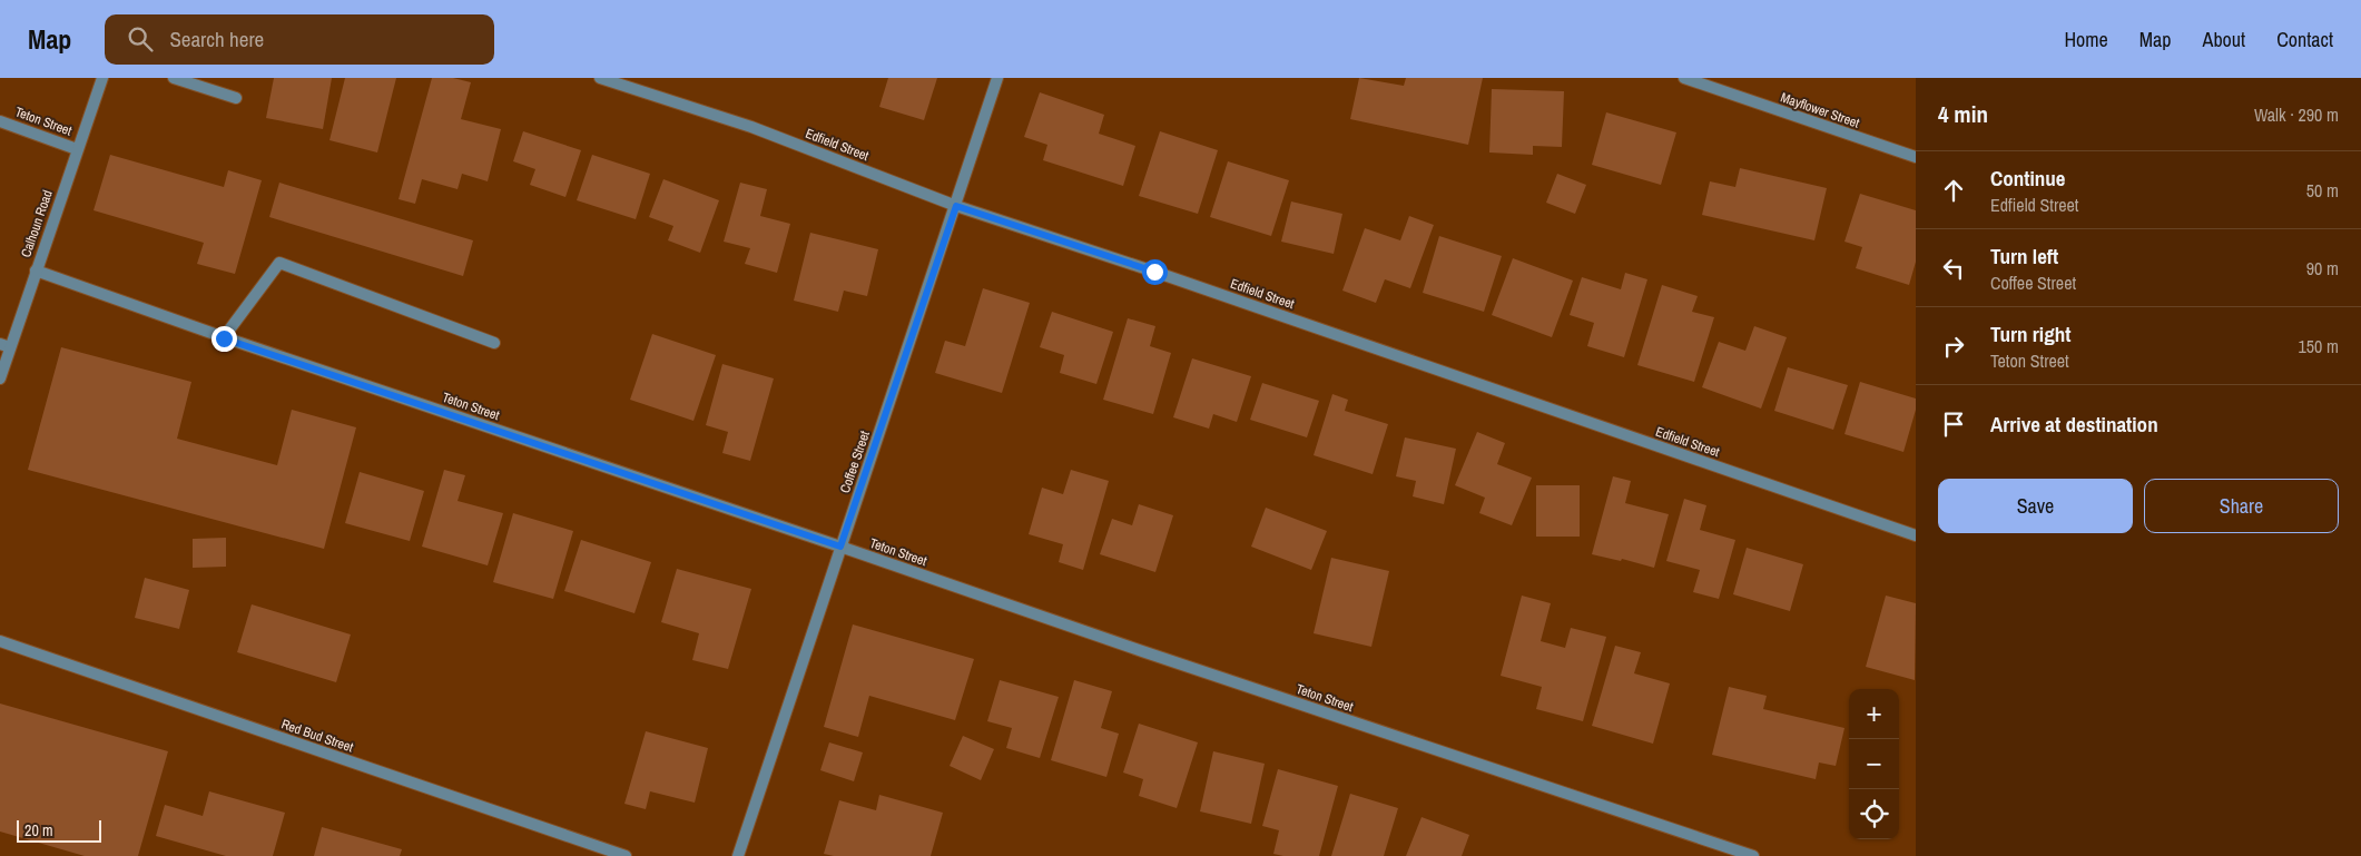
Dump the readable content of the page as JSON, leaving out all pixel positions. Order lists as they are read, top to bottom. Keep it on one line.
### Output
{"streets":{"street":["Mayflower Street","Teton Street","Edfield Street","Calhoun Road","Coffee Street","Red Bud Street"]},"crossings":[["Teton Street","Calhoun Road"],["Teton Street","Coffee Street"],["Edfield Street","Coffee Street"]],"scale_bar":"20 m","page":{"header":"Map","search":"Search here","nav":["Home","Map","About","Contact"],"heading":["4 min","Walk · 290 m"],"list":[["Continue","Edfield Street","50 m"],["Turn left","Coffee Street","90 m"],["Turn right","Teton Street","150 m"],"Arrive at destination"],"buttons":["Save","Share"],"map_buttons":["+","−"],"scale":"20 m"}}
